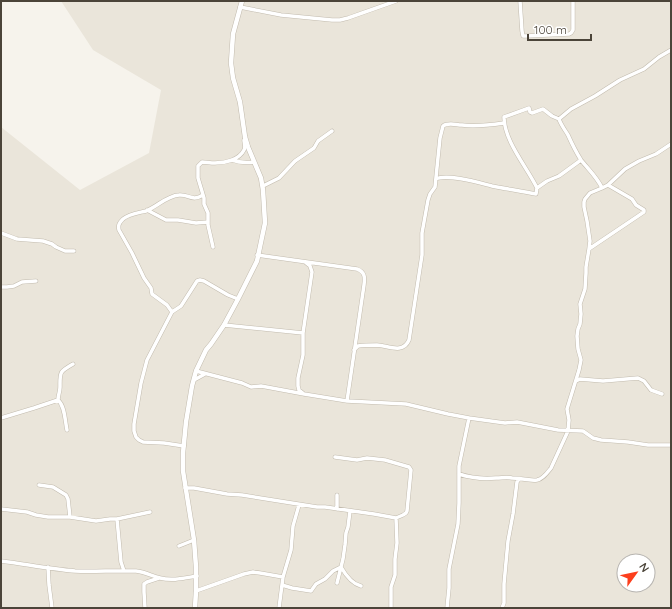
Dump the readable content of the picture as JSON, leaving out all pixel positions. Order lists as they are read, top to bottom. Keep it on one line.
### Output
{"scale_bar":"100 m","north":"top right"}
